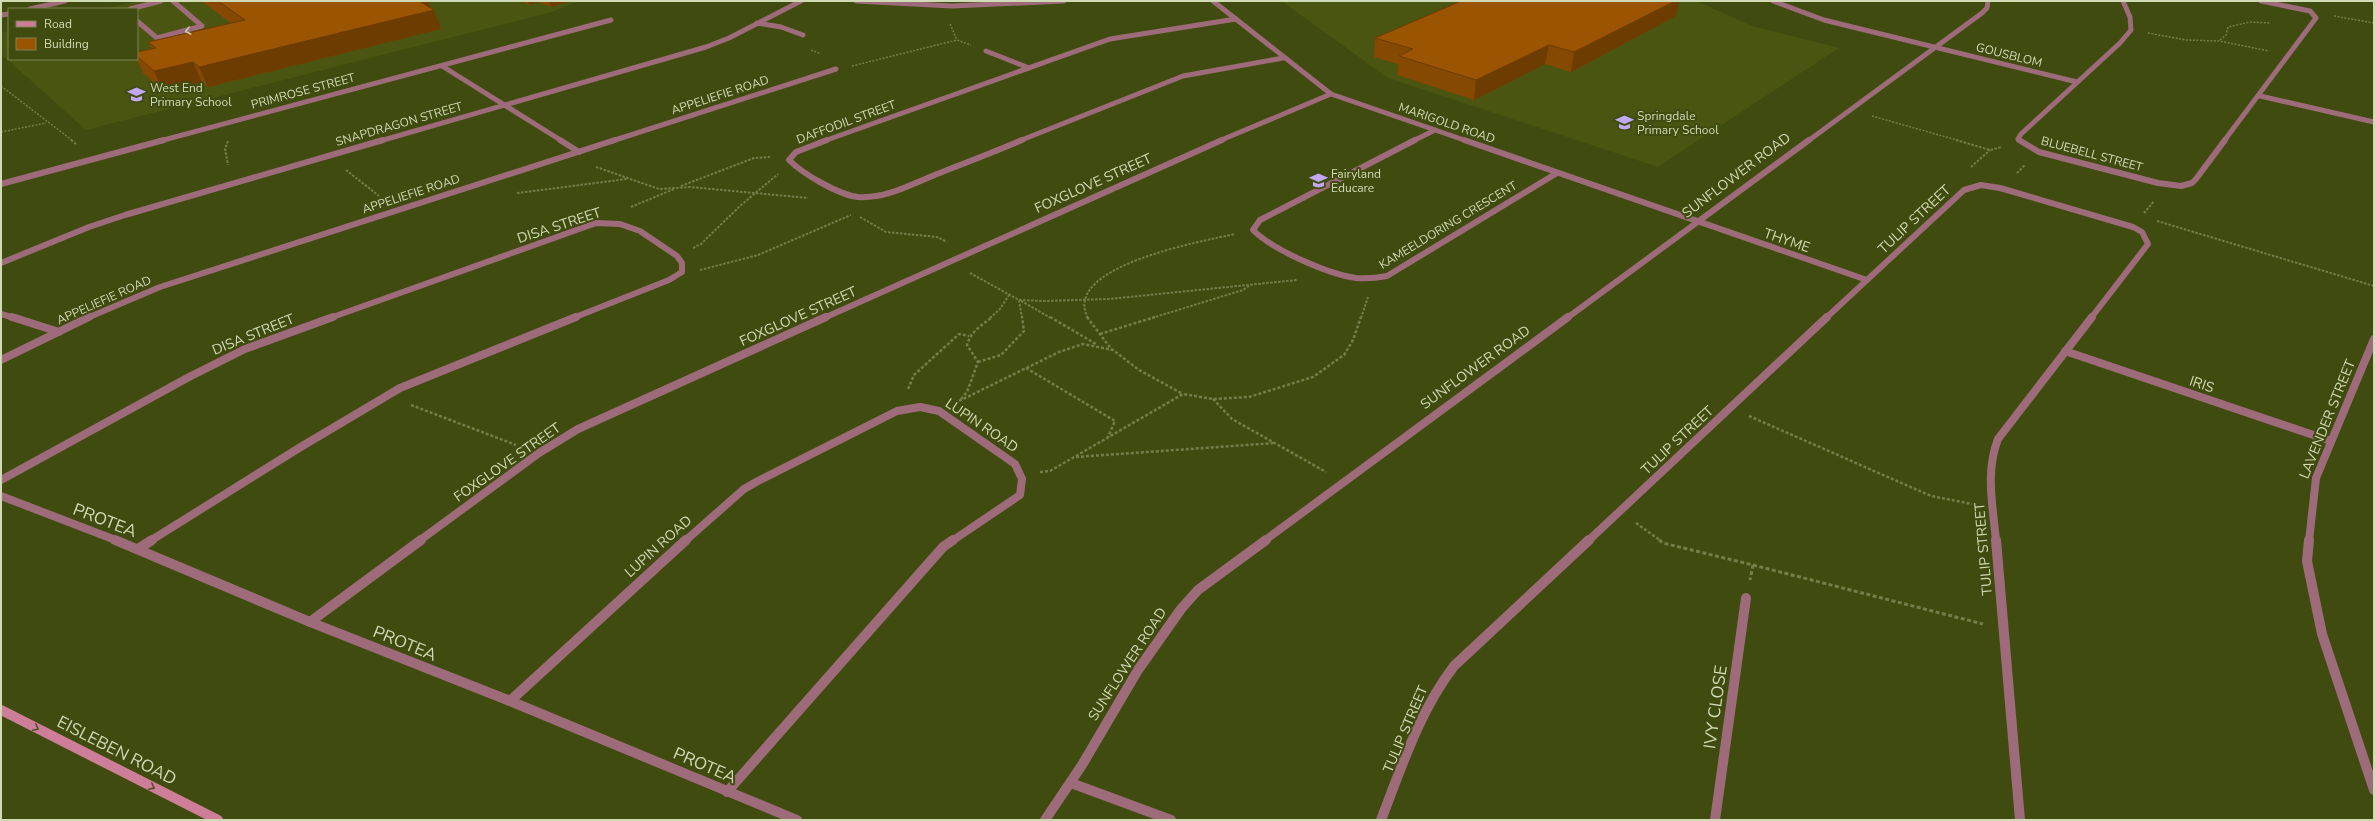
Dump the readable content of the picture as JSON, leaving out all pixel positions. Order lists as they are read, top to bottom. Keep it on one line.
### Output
{"streets":{"main road":["EISLEBEN ROAD"],"street":["GOUSBLOM","PRIMROSE STREET","APPELIEFIE ROAD","DAFFODIL STREET","MARIGOLD ROAD","SNAPDRAGON STREET","BLUEBELL STREET","SUNFLOWER ROAD","FOXGLOVE STREET","TULIP STREET","DISA STREET","KAMEELDORING CRESCENT","THYME","IRIS","LAVENDER STREET","LUPIN ROAD","PROTEA","IVY CLOSE"]},"crossings":[["GOUSBLOM","BLUEBELL STREET"],["GOUSBLOM","SUNFLOWER ROAD"],["DAFFODIL STREET","MARIGOLD ROAD"],["MARIGOLD ROAD","SUNFLOWER ROAD"],["MARIGOLD ROAD","FOXGLOVE STREET"],["MARIGOLD ROAD","KAMEELDORING CRESCENT"],["MARIGOLD ROAD","THYME"],["SUNFLOWER ROAD","THYME"],["FOXGLOVE STREET","PROTEA"],["TULIP STREET","THYME"],["TULIP STREET","IRIS"],["IRIS","LAVENDER STREET"],["LUPIN ROAD","PROTEA"]],"one_way":["EISLEBEN ROAD"],"places":{"school or university":["West End Primary School","Springdale Primary School","Fairyland Educare"]},"legend":["Road","Building"]}
